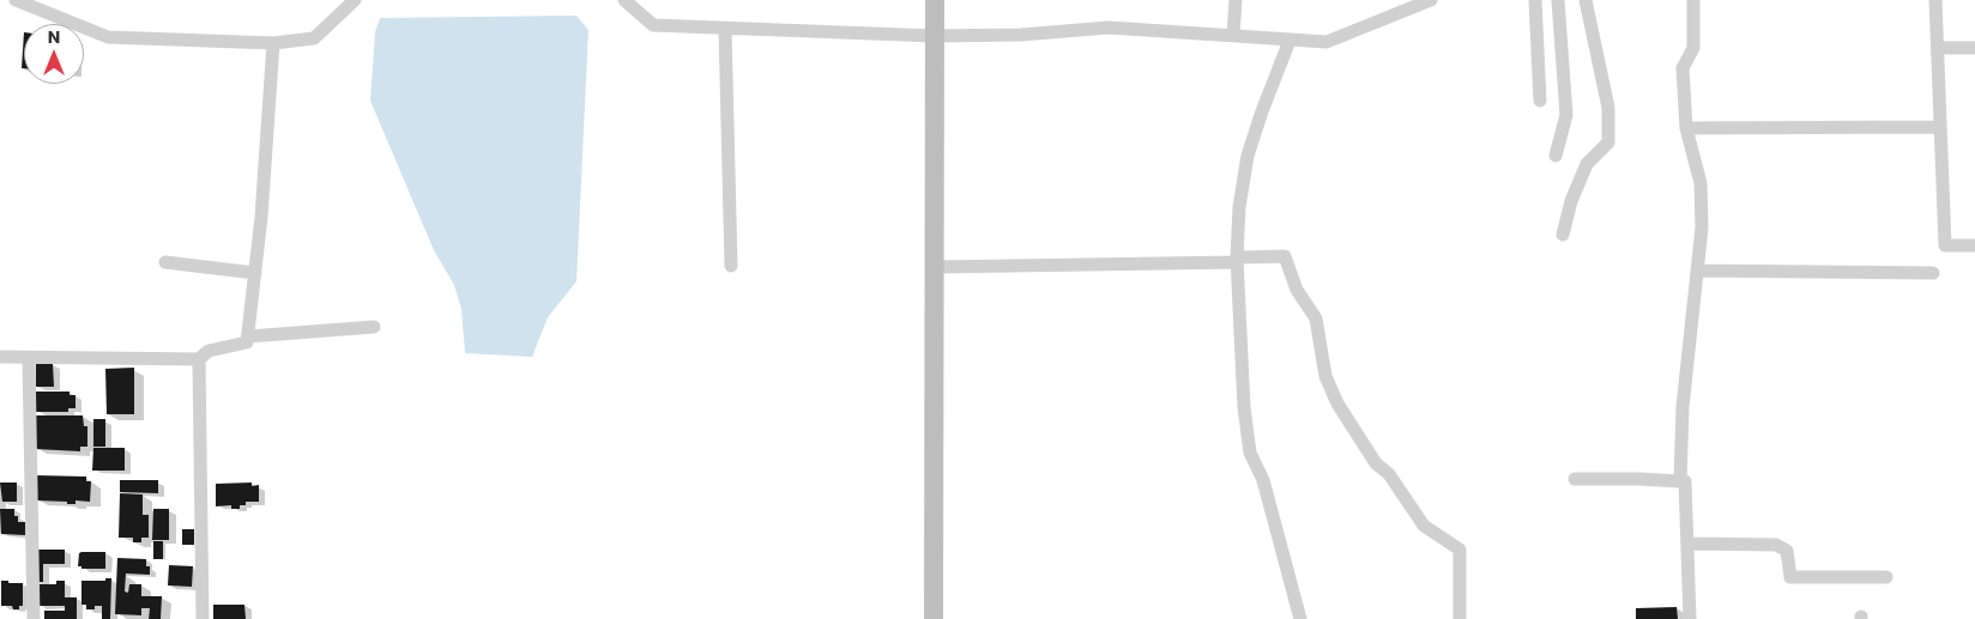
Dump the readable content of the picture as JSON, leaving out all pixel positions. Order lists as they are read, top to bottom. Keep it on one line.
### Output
{"north":"top"}
